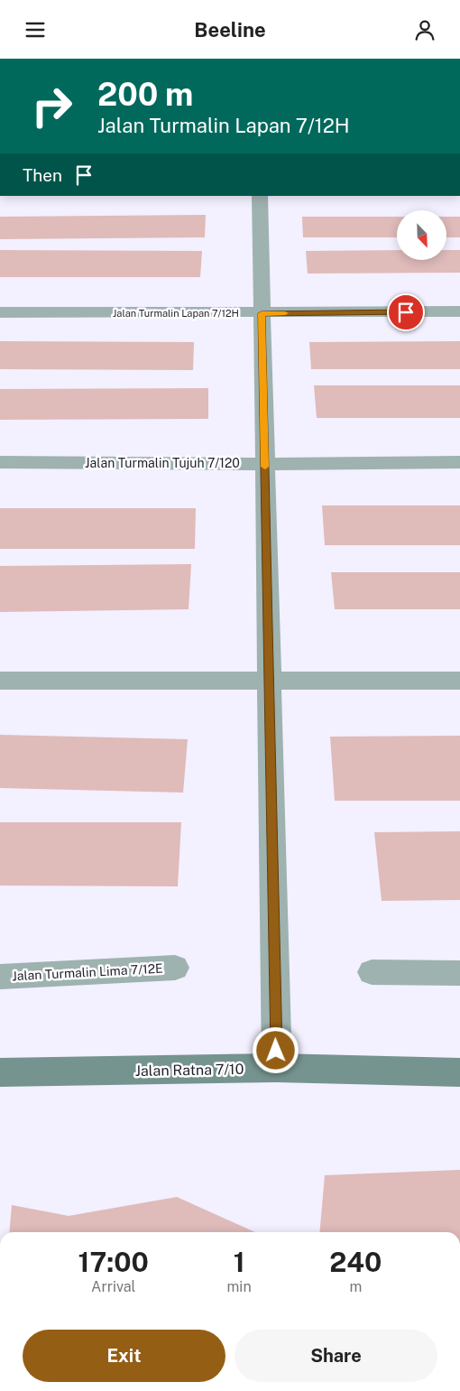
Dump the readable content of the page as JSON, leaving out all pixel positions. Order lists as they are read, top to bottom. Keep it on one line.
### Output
{"streets":{"street":["Jalan Turmalin Lapan 7/12H","Jalan Turmalin Tujuh 7/120","Jalan Turmalin Lima 7/12E","Jalan Ratna 7/10"]},"north":"bottom right","page":{"header":"Beeline","turn":["200 m","Jalan Turmalin Lapan 7/12H"],"then":"Then","eta":["17:00","Arrival","1","min","240","m"],"buttons":["Exit","Share"]}}
